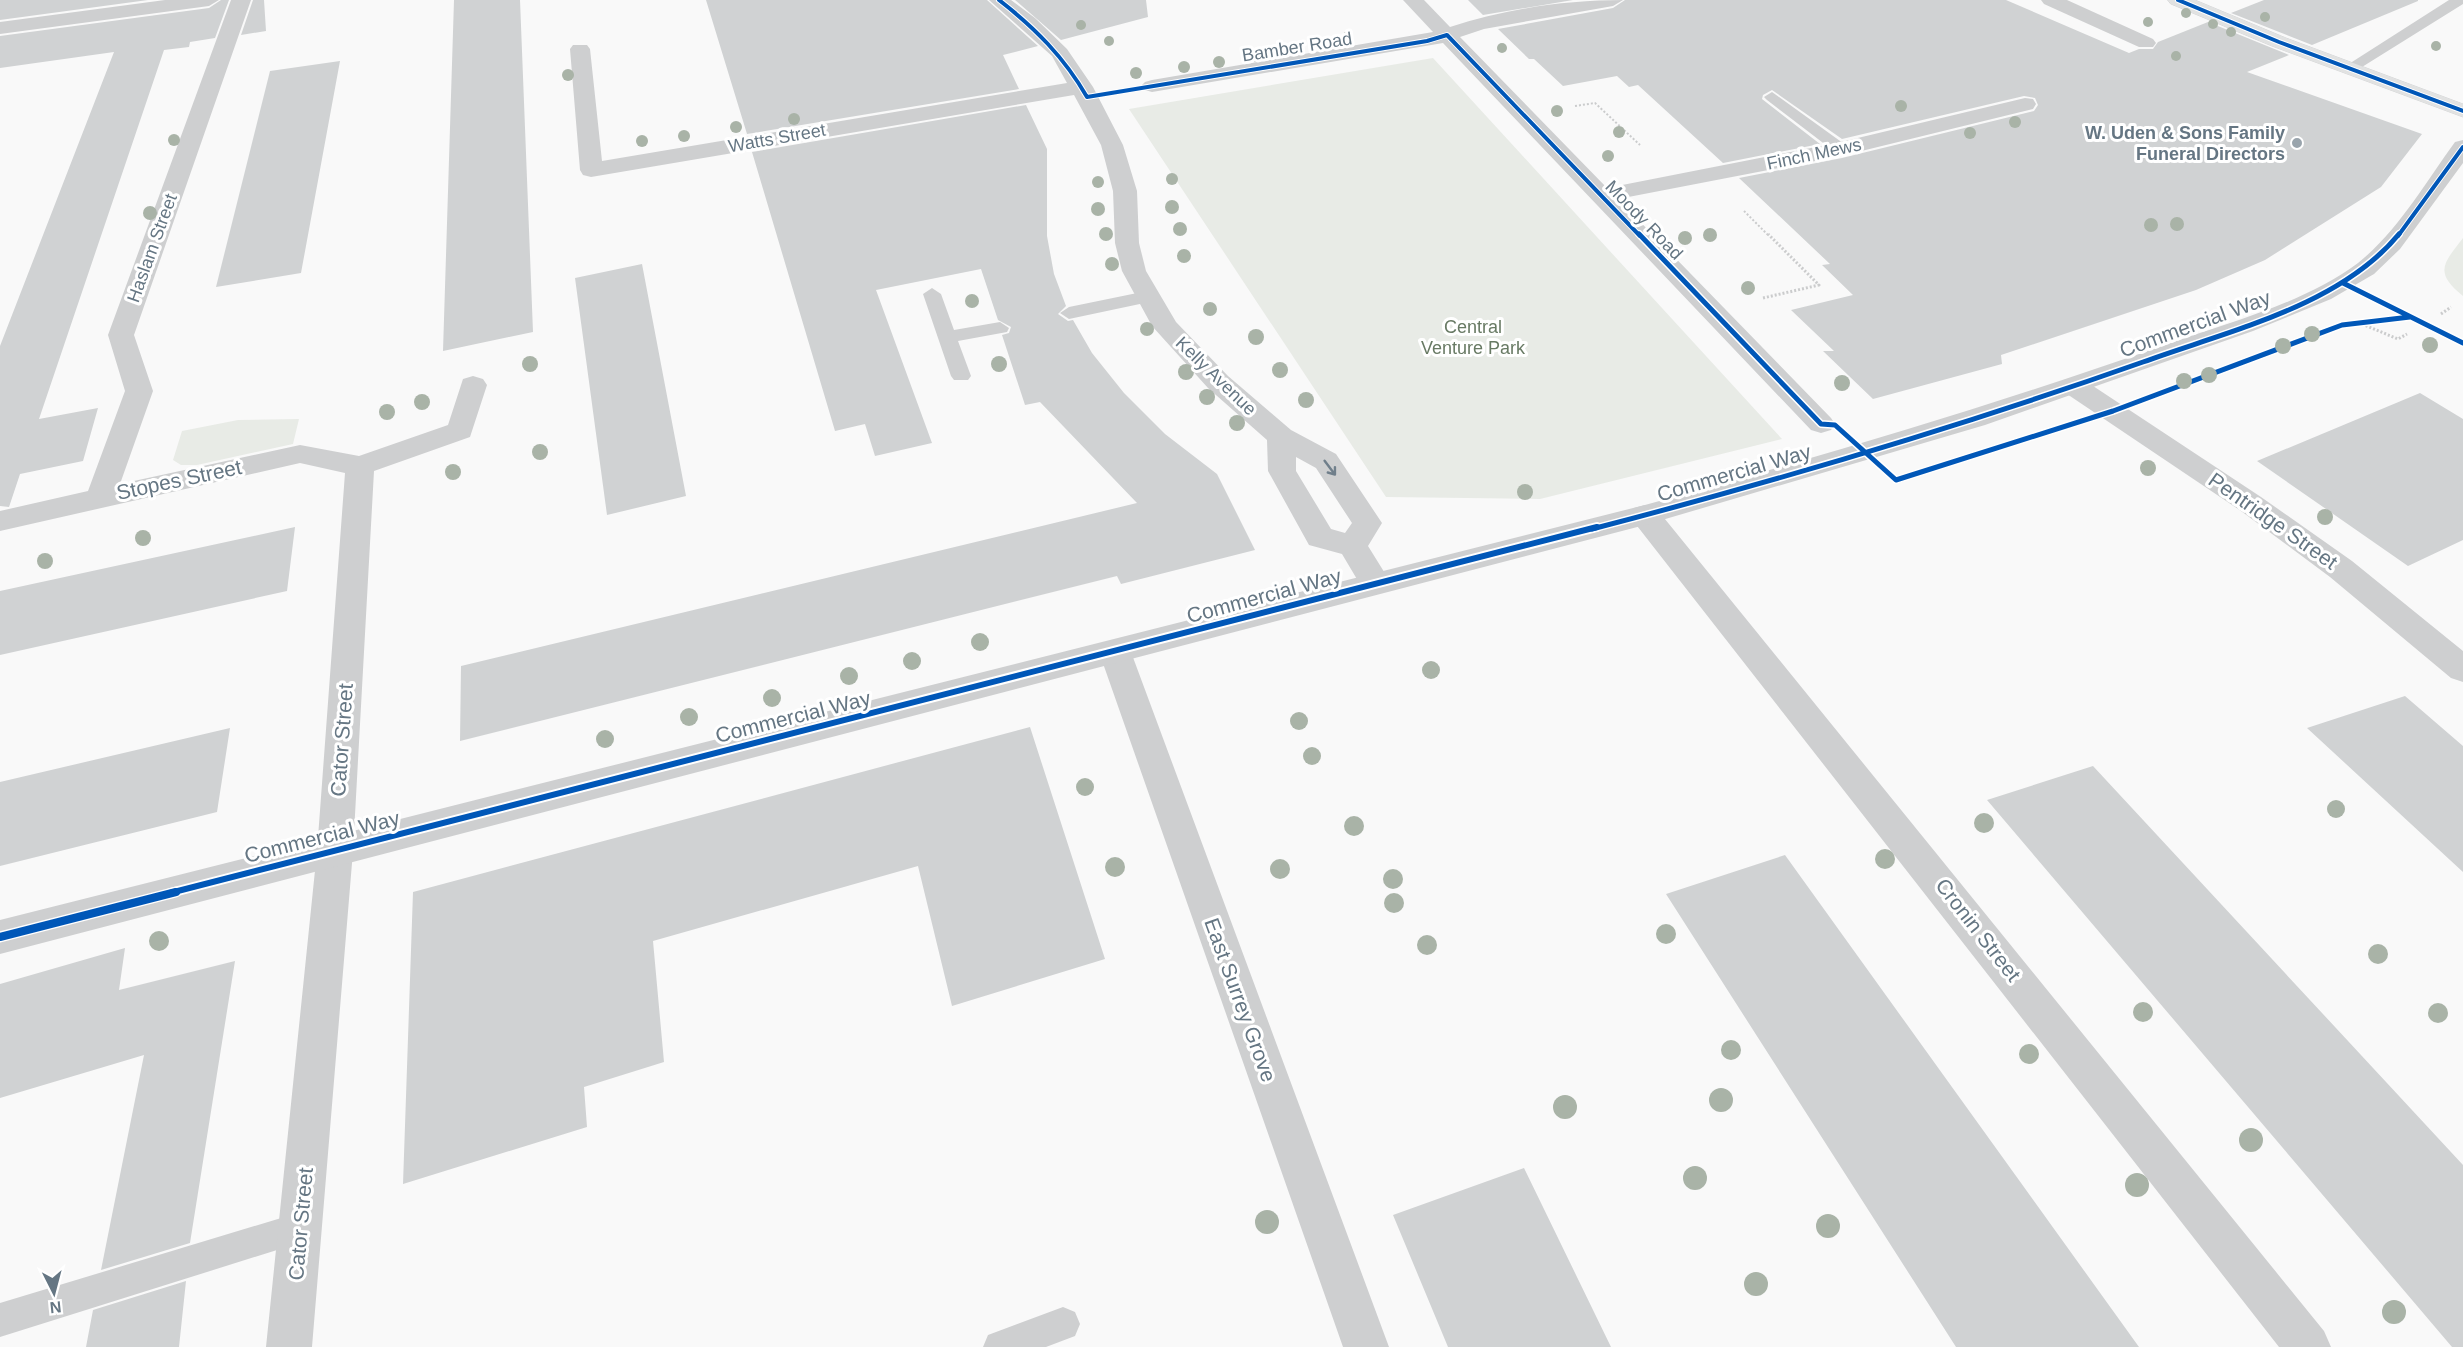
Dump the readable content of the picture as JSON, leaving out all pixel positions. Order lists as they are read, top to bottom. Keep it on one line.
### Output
{"streets":{"street":["Bamber Road","Watts Street","Finch Mews","Moody Road","Haslam Street","Commercial Way","Kelly Avenue","Stopes Street","Pentridge Street","Cator Street","Cronin Street","East Surrey Grove"]},"crossings":[["Bamber Road","Moody Road"],["Watts Street","Kelly Avenue"],["Finch Mews","Moody Road"],["Haslam Street","Stopes Street"],["Commercial Way","Pentridge Street"],["Commercial Way","Cator Street"],["Commercial Way","Cronin Street"],["Commercial Way","East Surrey Grove"],["Stopes Street","Cator Street"]],"parks":["Central Venture Park"],"places":["W. Uden & Sons Family Funeral Directors"],"north":"bottom"}
